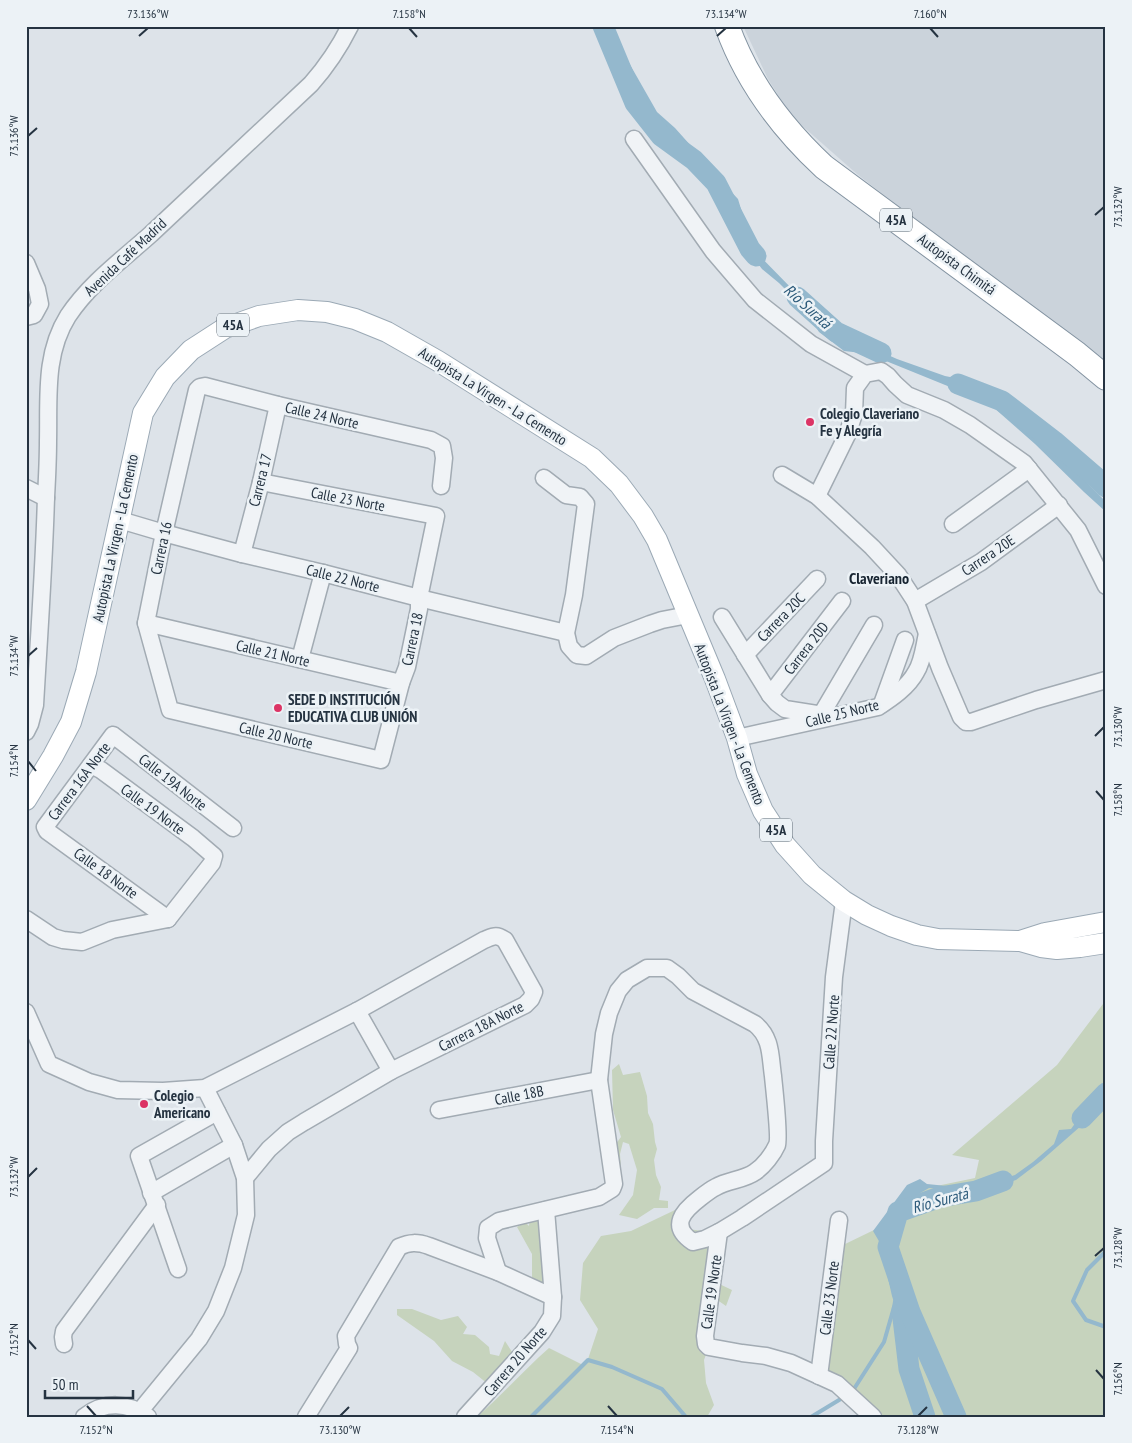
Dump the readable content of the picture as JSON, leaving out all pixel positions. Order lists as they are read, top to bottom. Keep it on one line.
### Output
{"streets":{"highway":["45A","Autopista Chimitá"],"main road":["Autopista La Virgen - La Cemento"],"street":["Avenida Café Madrid","Calle 24 Norte","Carrera 17","Calle 23 Norte","Carrera 16","Carrera 20E","Calle 22 Norte","Carrera 20C","Carrera 18","Carrera 20D","Calle 21 Norte","Calle 25 Norte","Calle 20 Norte","Carrera 16A Norte","Calle 19A Norte","Calle 19 Norte","Calle 18 Norte","Carrera 18A Norte","Calle 18B","Carrera 20 Norte"]},"crossings":[["Autopista La Virgen - La Cemento","Calle 22 Norte"],["Autopista La Virgen - La Cemento","Calle 25 Norte"],["Calle 24 Norte","Carrera 17"],["Calle 24 Norte","Carrera 16"],["Carrera 17","Calle 23 Norte"],["Carrera 17","Calle 22 Norte"],["Calle 23 Norte","Carrera 18"],["Calle 23 Norte","Calle 19 Norte"],["Carrera 16","Calle 22 Norte"],["Carrera 16","Calle 21 Norte"],["Carrera 16","Calle 20 Norte"],["Calle 22 Norte","Carrera 18"],["Calle 22 Norte","Calle 19 Norte"],["Carrera 18","Calle 21 Norte"],["Carrera 18","Calle 20 Norte"],["Carrera 16A Norte","Calle 19A Norte"],["Carrera 16A Norte","Calle 19 Norte"],["Carrera 16A Norte","Calle 18 Norte"],["Calle 19 Norte","Calle 18 Norte"]],"districts":["Claveriano"],"water":["Río Suratá"],"places":["Colegio Claveriano Fe y Alegría","SEDE D INSTITUCIÓN EDUCATIVA CLUB UNIÓN","Colegio Americano"],"scale_bar":"50 m","coordinates":["73.136°W","7.158°N","73.134°W","7.160°N","73.132°W","73.130°W","7.154°N","73.128°W","7.152°N","7.156°N"]}
